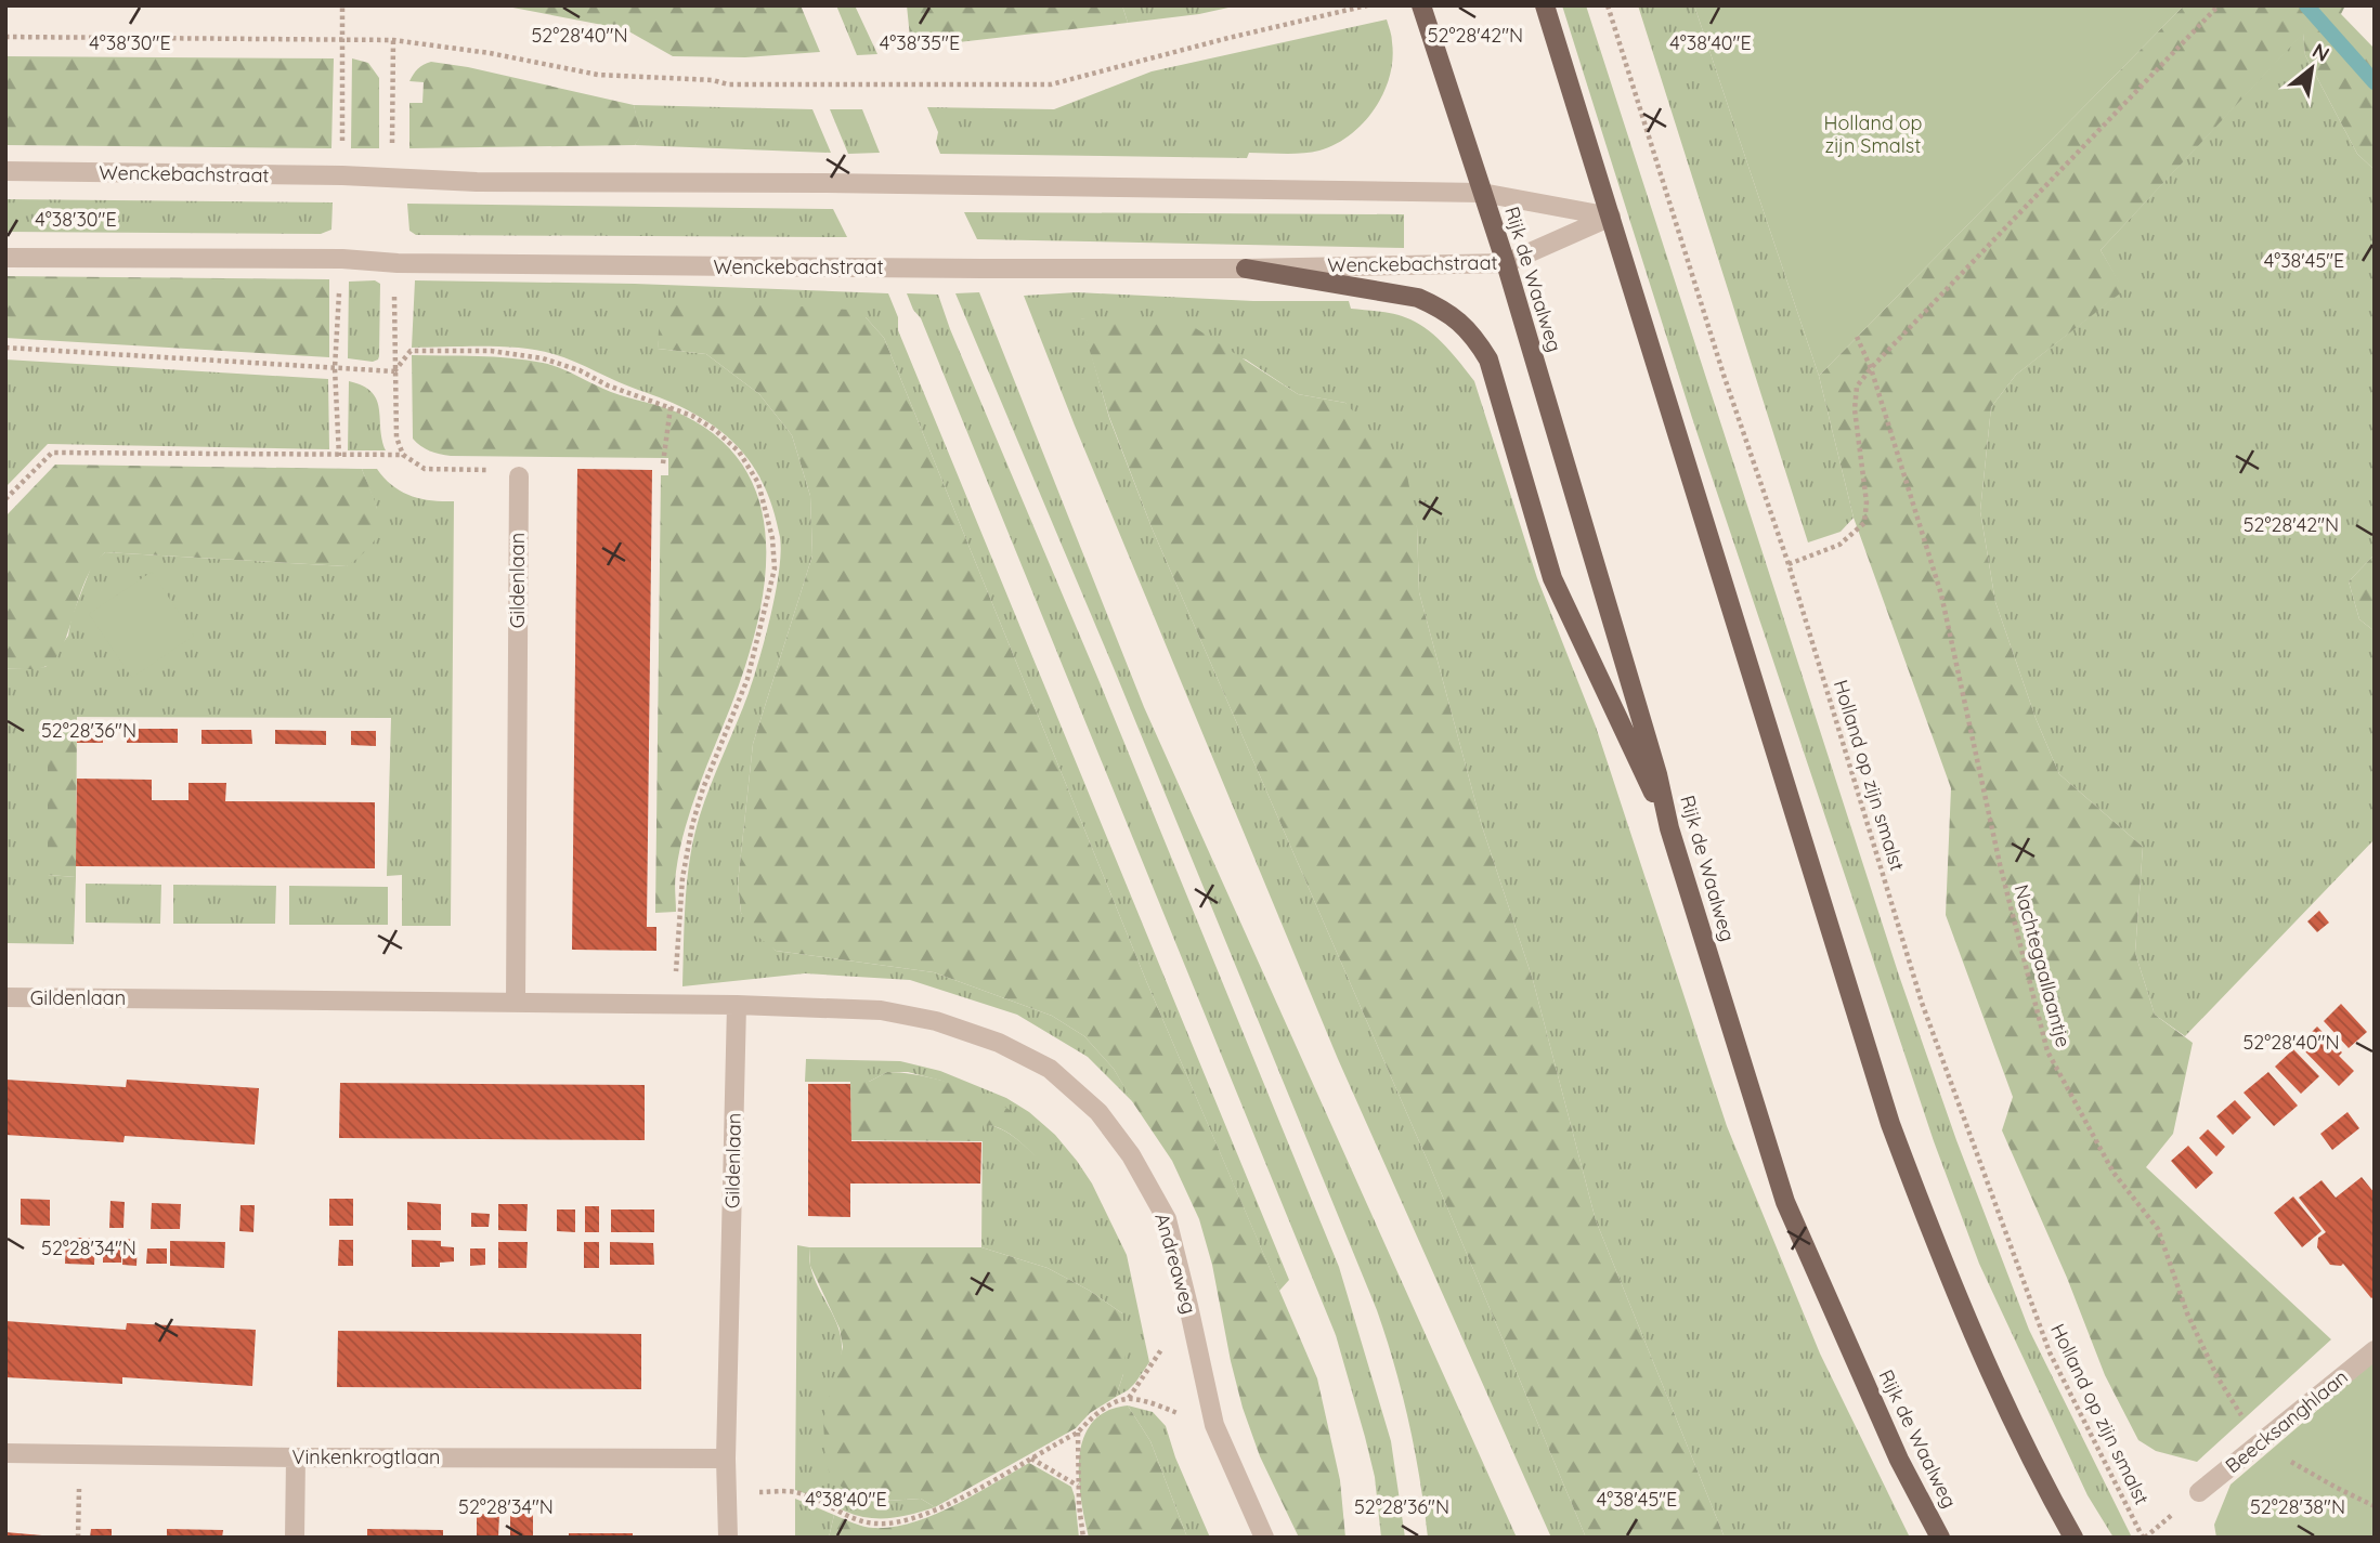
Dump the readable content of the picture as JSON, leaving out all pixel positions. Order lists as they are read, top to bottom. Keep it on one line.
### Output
{"streets":{"main road":["Rijk de Waalweg"],"street":["Wenckebachstraat","Gildenlaan","Andreaweg","Beecksanghlaan","Vinkenkrogtlaan"],"path":["Holland op zijn smalst","Nachtegaallaantje"]},"crossings":[["Wenckebachstraat","Rijk de Waalweg"],["Gildenlaan","Andreaweg"],["Gildenlaan","Vinkenkrogtlaan"],["Nachtegaallaantje","Beecksanghlaan"]],"parks":["Holland op zijn Smalst"],"north":"top right","coordinates":["52°28'40\"N","52°28'42\"N","4°38'40\"E","4°38'30\"E","4°38'35\"E","4°38'45\"E","52°28'36\"N","52°28'34\"N","52°28'38\"N"]}
